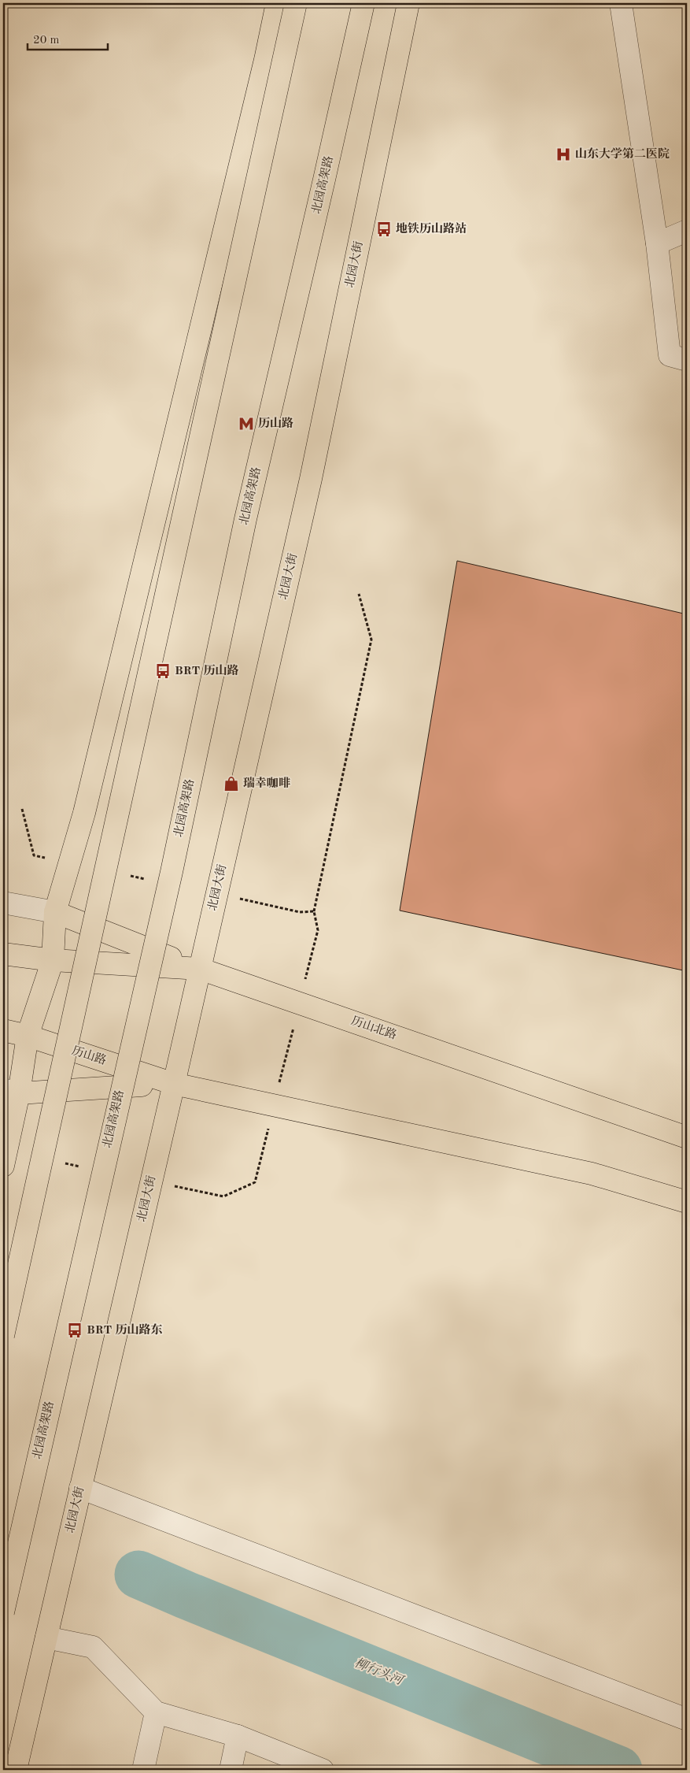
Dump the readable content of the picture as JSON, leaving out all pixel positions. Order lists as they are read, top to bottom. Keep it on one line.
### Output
{"streets":{"main road":["北园高架路","北园大街","历山北路","历山路"]},"crossings":[["北园大街","历山北路"],["北园大街","历山路"]],"water":["柳行头河"],"places":{"hospital":["山东大学第二医院"],"bus stop":["地铁历山路站","BRT 历山路","BRT 历山路东"],"metro station":["历山路"],"shop":["瑞幸咖啡"]},"scale_bar":"20 m"}
